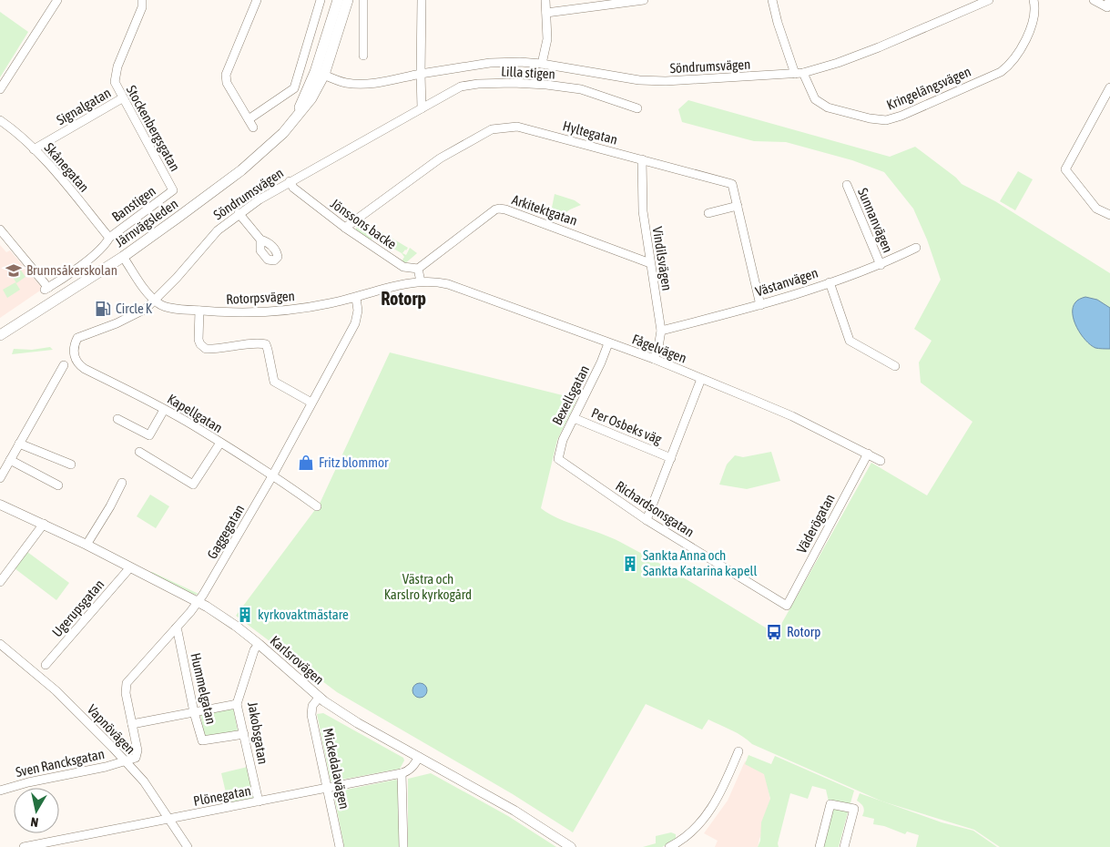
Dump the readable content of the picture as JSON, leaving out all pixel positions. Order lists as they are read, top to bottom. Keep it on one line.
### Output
{"streets":{"main road":["Järnvägsleden"],"street":["Söndrumsvägen","Lilla stigen","Kringelängsvägen","Signalgatan","Stockenbergsgatan","Hyltegatan","Skånegatan","Banstigen","Arkitektgatan","Sunnanvägen","Jönssons backe","Vindilsvägen","Västanvägen","Rotorpsvägen","Fågelvägen","Bexellsgatan","Kapellgatan","Per Osbeks väg","Richardsonsgatan","Väderögatan","Gaggegatan","Ugerupsgatan","Karlsrovägen","Hummelgatan","Vapnövägen","Jakobsgatan","Sven Rancksgatan","Mickedalavägen","Plönegatan"]},"crossings":[["Söndrumsvägen","Lilla stigen"],["Söndrumsvägen","Kringelängsvägen"],["Söndrumsvägen","Järnvägsleden"],["Söndrumsvägen","Jönssons backe"],["Söndrumsvägen","Rotorpsvägen"],["Söndrumsvägen","Kapellgatan"],["Signalgatan","Stockenbergsgatan"],["Signalgatan","Skånegatan"],["Stockenbergsgatan","Banstigen"],["Hyltegatan","Jönssons backe"],["Hyltegatan","Vindilsvägen"],["Hyltegatan","Västanvägen"],["Skånegatan","Banstigen"],["Arkitektgatan","Jönssons backe"],["Arkitektgatan","Vindilsvägen"],["Sunnanvägen","Västanvägen"],["Vindilsvägen","Västanvägen"],["Vindilsvägen","Fågelvägen"],["Rotorpsvägen","Fågelvägen"],["Rotorpsvägen","Gaggegatan"],["Fågelvägen","Bexellsgatan"],["Fågelvägen","Väderögatan"],["Bexellsgatan","Per Osbeks väg"],["Bexellsgatan","Richardsonsgatan"],["Kapellgatan","Gaggegatan"],["Richardsonsgatan","Väderögatan"],["Gaggegatan","Karlsrovägen"],["Gaggegatan","Hummelgatan"],["Gaggegatan","Vapnövägen"],["Gaggegatan","Sven Rancksgatan"],["Ugerupsgatan","Karlsrovägen"],["Karlsrovägen","Jakobsgatan"],["Karlsrovägen","Mickedalavägen"],["Hummelgatan","Jakobsgatan"],["Vapnövägen","Sven Rancksgatan"],["Vapnövägen","Plönegatan"],["Jakobsgatan","Plönegatan"],["Mickedalavägen","Plönegatan"]],"districts":["Rotorp"],"parks":["Västra och Karslro kyrkogård"],"places":{"school or university":["Brunnsåkerskolan"],"fuel station":["Circle K"],"shop":["Fritz blommor"],"building":["Sankta Anna och Sankta Katarina kapell","kyrkovaktmästare"],"bus stop":["Rotorp"]},"north":"bottom"}
